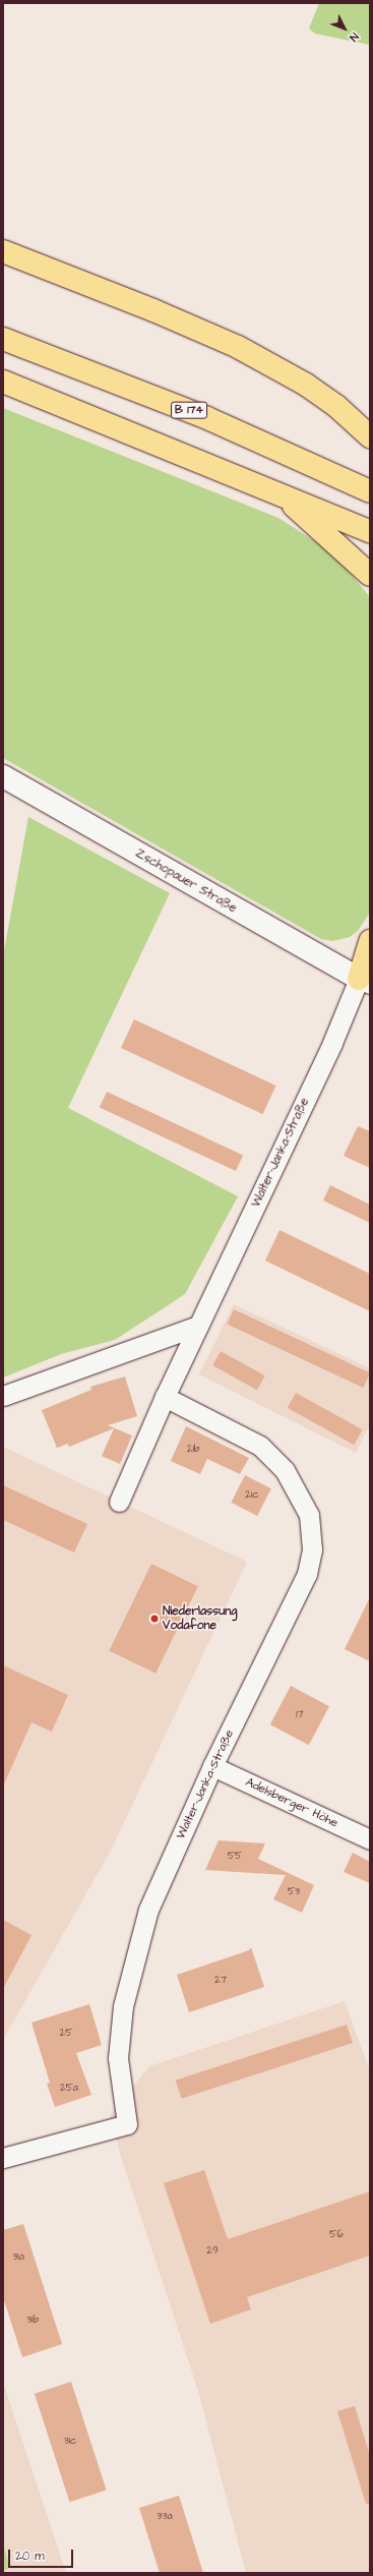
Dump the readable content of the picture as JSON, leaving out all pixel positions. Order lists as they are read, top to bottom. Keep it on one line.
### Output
{"streets":{"highway":["B 174"],"street":["Zschopauer Straße","Walter-Janka-Straße","Adelsberger Höhe"]},"crossings":[["Zschopauer Straße","Walter-Janka-Straße"],["Walter-Janka-Straße","Adelsberger Höhe"]],"places":["Niederlassung Vodafone"],"house_numbers":["21b","21c","17","55","53","27","25","25a","56","29","31a","31b","31c","33a"],"scale_bar":"20 m","north":"bottom right"}
